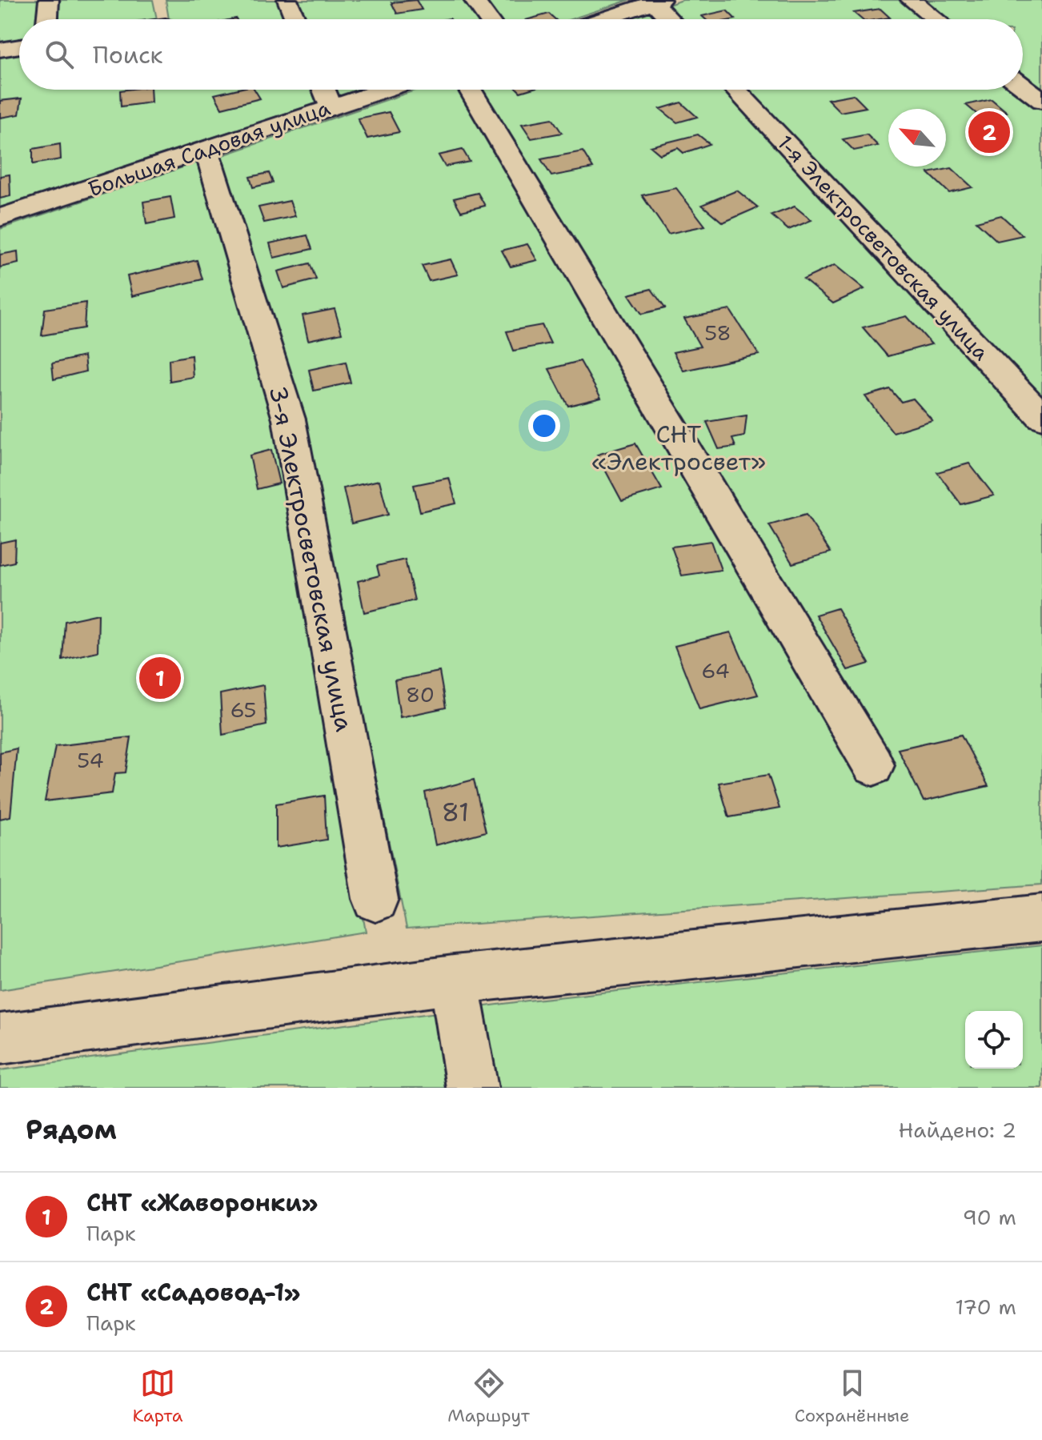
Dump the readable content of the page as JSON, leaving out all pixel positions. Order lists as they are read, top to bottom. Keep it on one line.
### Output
{"streets":{"street":["Большая Садовая улица","1-я Электросветовская улица","3-я Электросветовская улица"]},"crossings":[["Большая Садовая улица","3-я Электросветовская улица"]],"parks":["СНТ «Электросвет»"],"house_numbers":["58","64","80","65","54","81"],"north":"top left","page":{"search":"Поиск","pins":["2","1"],"heading":["Рядом","Найдено: 2"],"list":[{"mark":"1","name":"СНТ «Жаворонки»","note":"Парк","value":"90 m"},{"mark":"2","name":"СНТ «Садовод-1»","note":"Парк","value":"170 m"}],"nav":["Карта","Маршрут","Сохранённые"]}}
